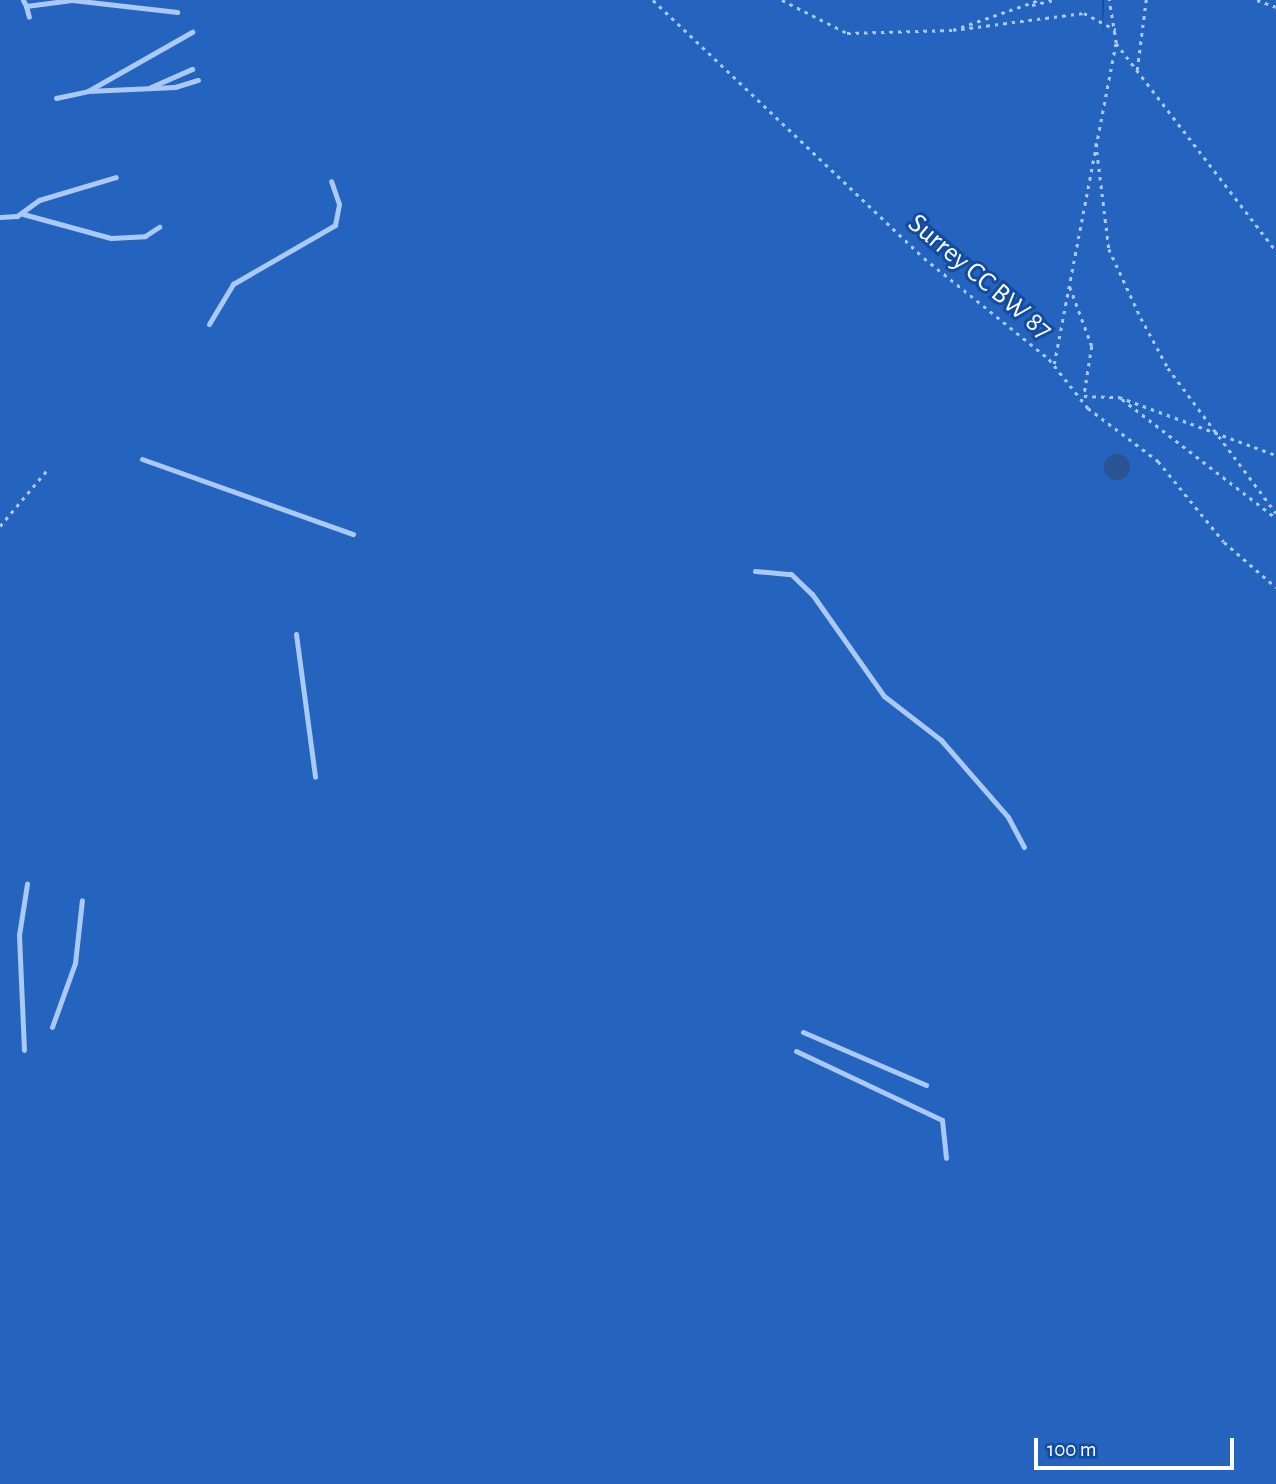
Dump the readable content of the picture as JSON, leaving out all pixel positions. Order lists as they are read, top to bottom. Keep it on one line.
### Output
{"streets":{"path":["Surrey CC BW 87"]},"scale_bar":"100 m"}
